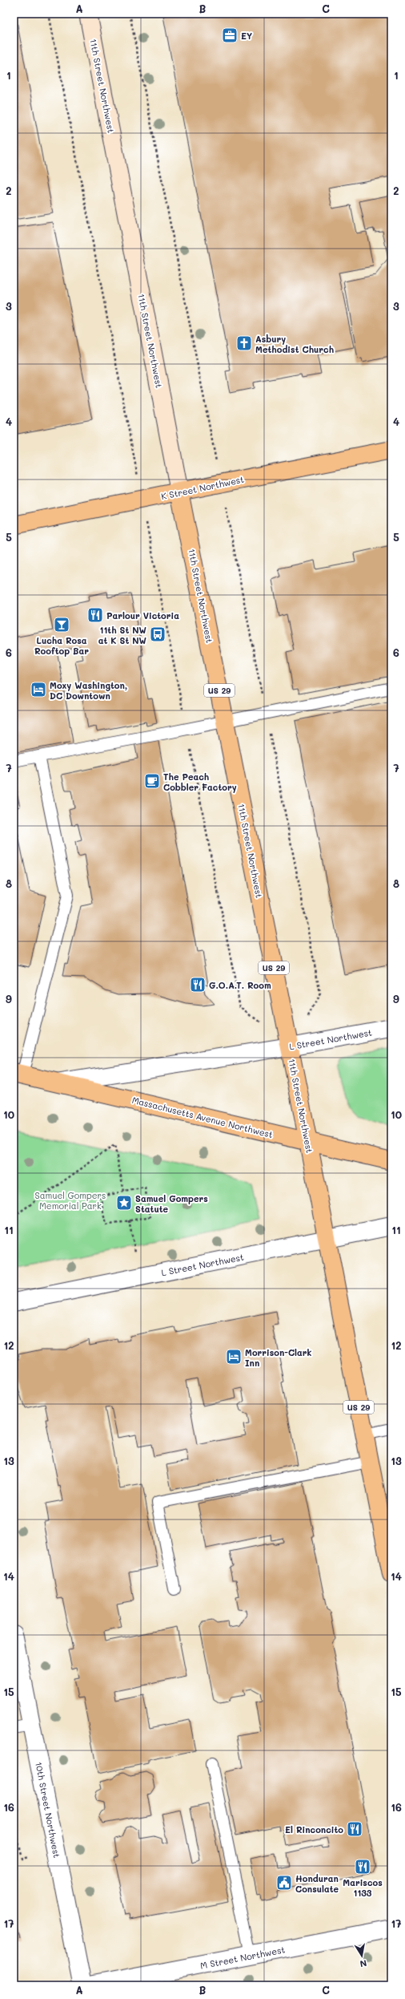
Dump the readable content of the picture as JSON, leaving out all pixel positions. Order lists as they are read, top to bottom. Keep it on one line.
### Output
{"streets":{"main road":["11th Street Northwest","K Street Northwest","US 29","Massachusetts Avenue Northwest"],"street":["L Street Northwest","10th Street Northwest","M Street Northwest"]},"crossings":[["11th Street Northwest","K Street Northwest"],["11th Street Northwest","L Street Northwest"],["11th Street Northwest","Massachusetts Avenue Northwest"],["L Street Northwest","Massachusetts Avenue Northwest"]],"parks":["Samuel Gompers Memorial Park"],"places":{"office":["EY"],"church":["Asbury Methodist Church"],"restaurant":["Parlour Victoria","G.O.A.T. Room","El Rinconcito","Mariscos 1133"],"bar":["Lucha Rosa Rooftop Bar"],"bus stop":["11th St NW at K St NW"],"hotel":["Moxy Washington, DC Downtown","Morrison-Clark Inn"],"cafe":["The Peach Cobbler Factory"],"place":["Samuel Gompers Statute"],"public building":["Honduran Consulate"]},"north":"bottom","grid":{"columns":["A","B","C"],"rows":["1","2","3","4","5","6","7","8","9","10","11","12","13","14","15","16","17"]}}
